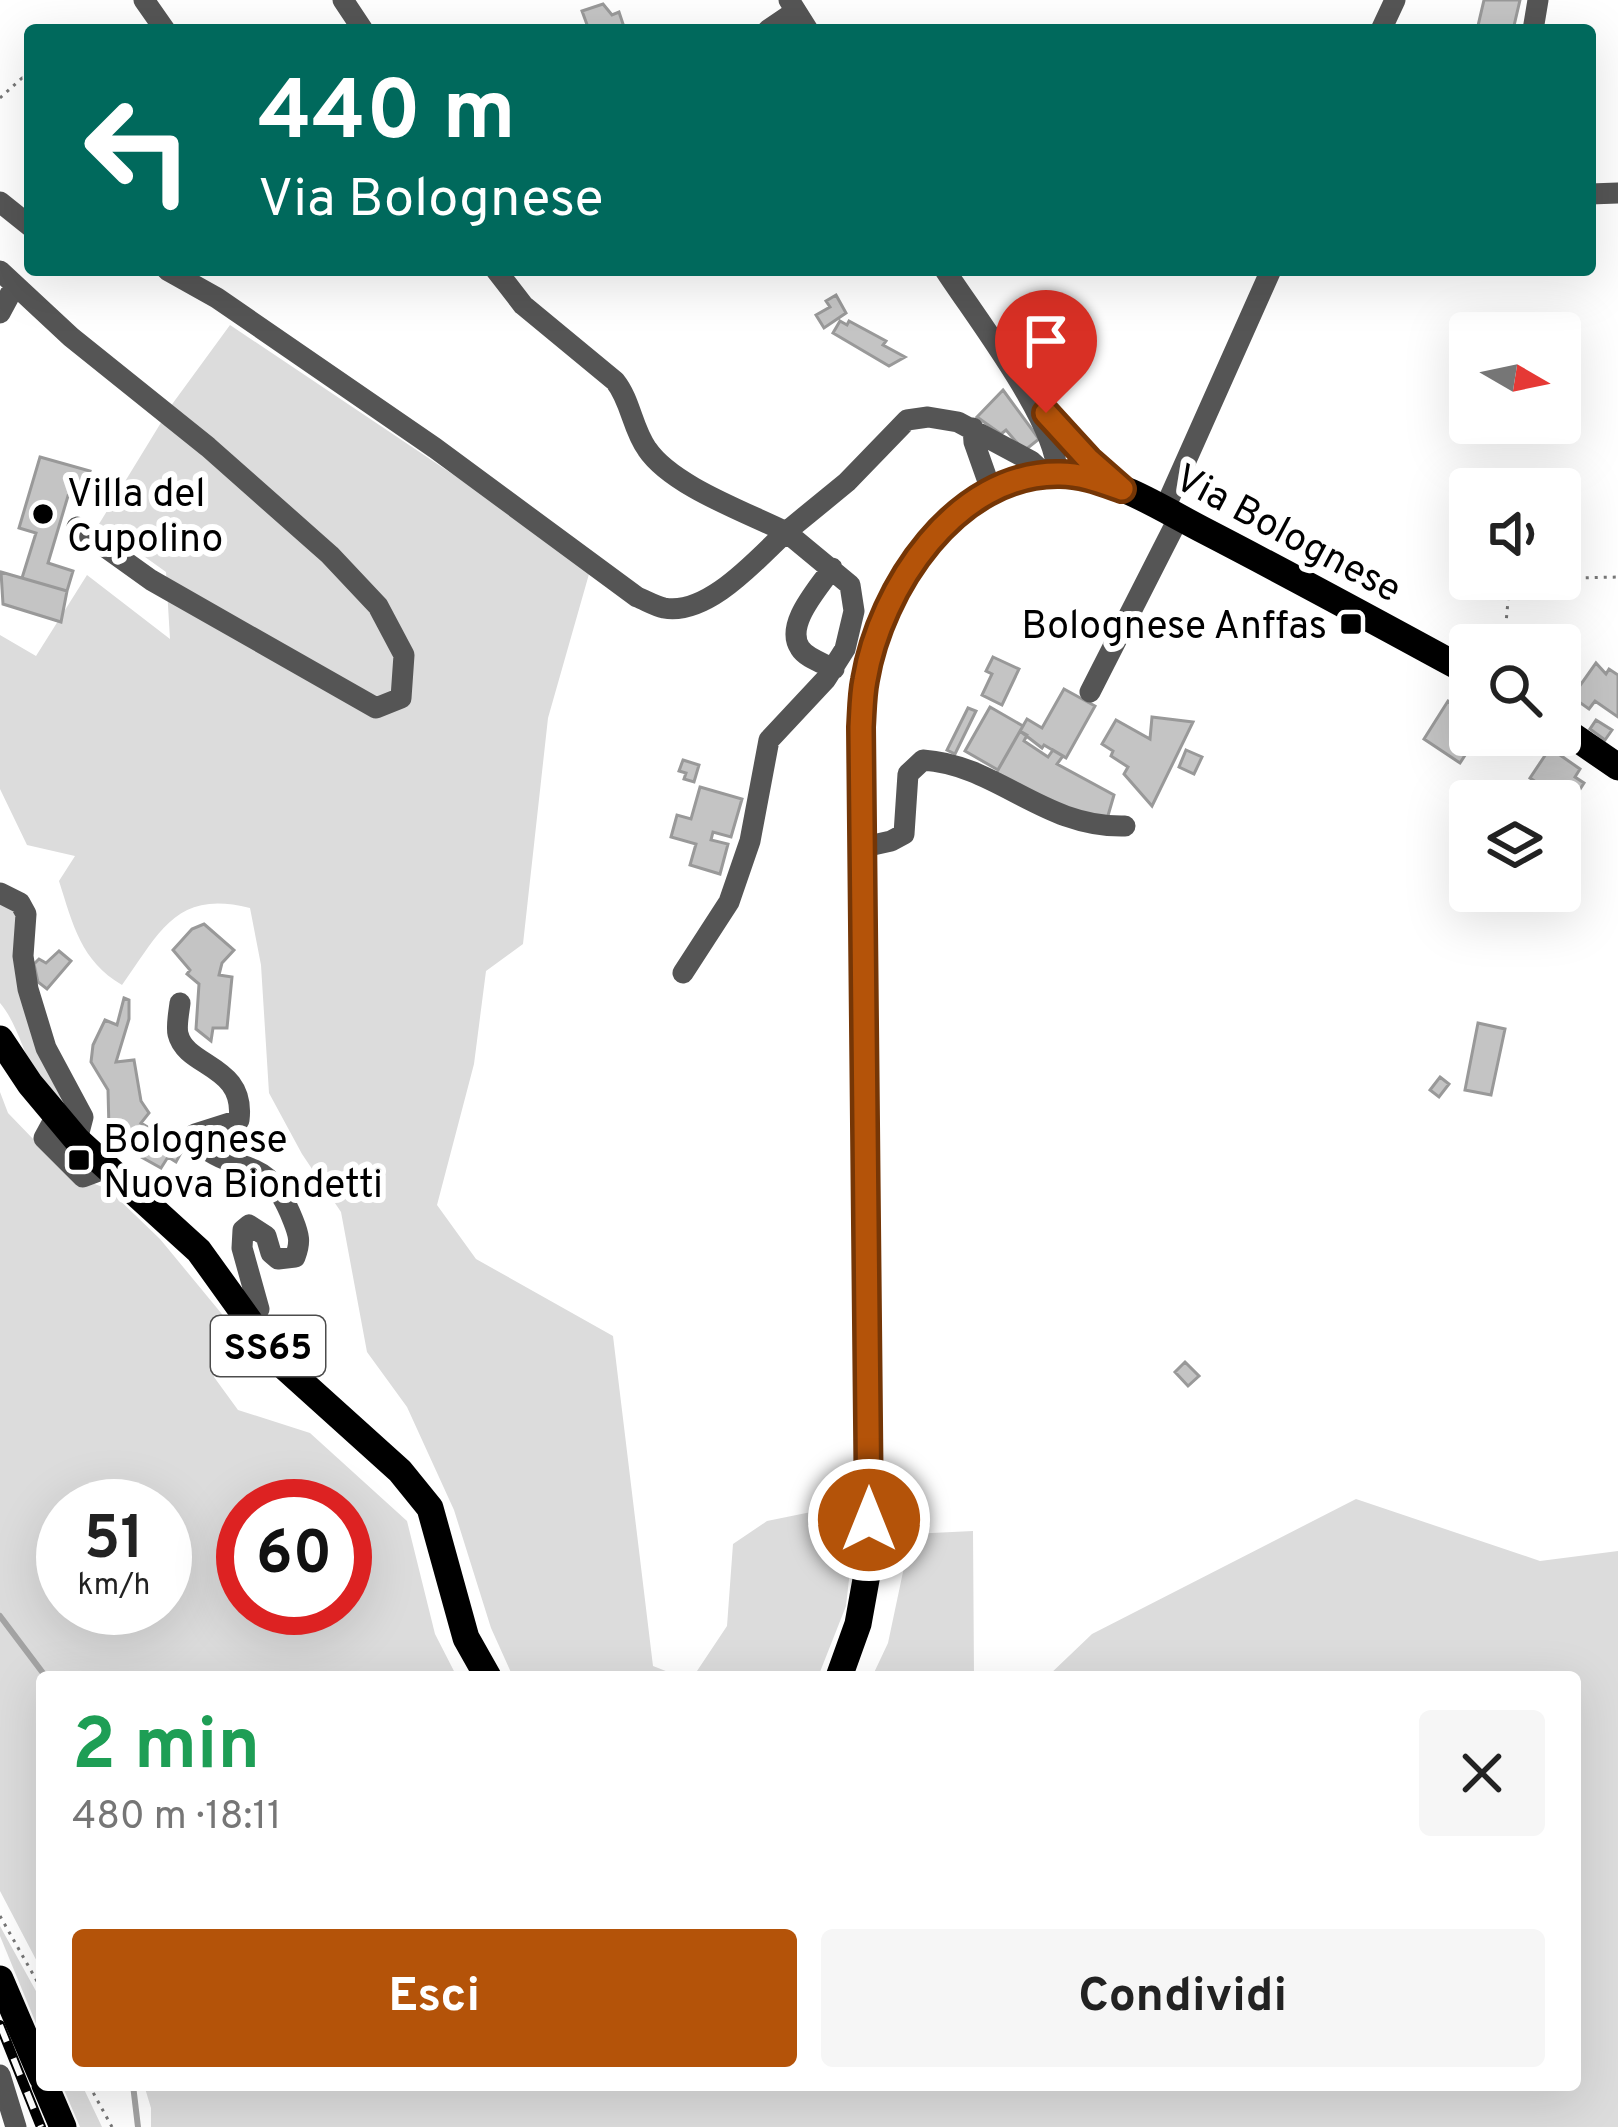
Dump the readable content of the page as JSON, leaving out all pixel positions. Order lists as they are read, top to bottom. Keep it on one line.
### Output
{"streets":{"main road":["Via Bolognese","SS65"]},"places":{"other":["Villa del Cupolino"],"transit":["Bolognese Anffas","Bolognese Nuova Biondetti"]},"north":"right","page":{"turn":["440 m","Via Bolognese"],"speed":"51 km/h","limit":"60","heading":["2 min","480 m · 18:11"],"buttons":["Esci","Condividi"]}}
